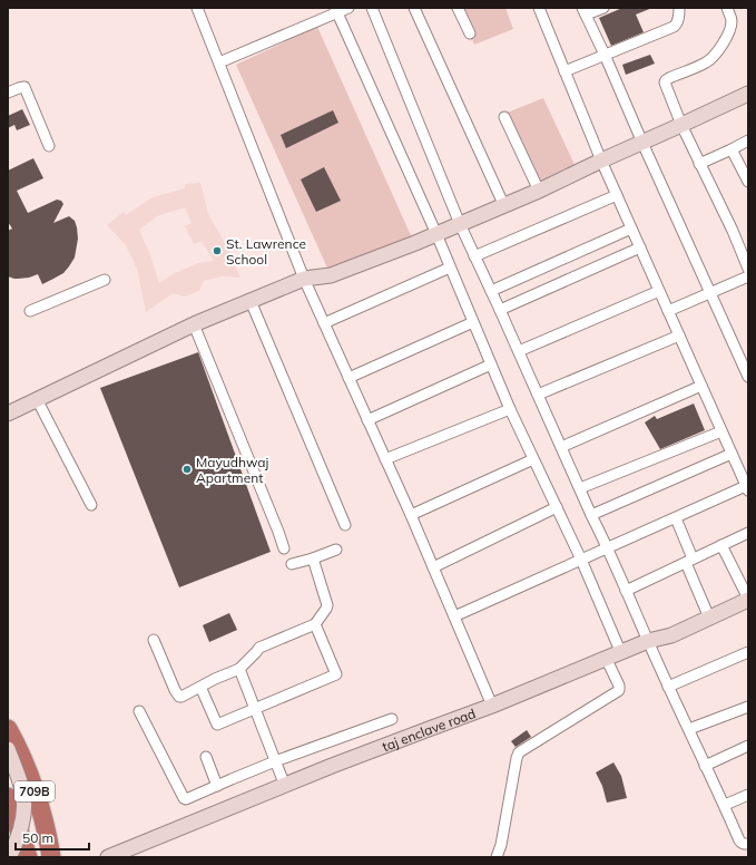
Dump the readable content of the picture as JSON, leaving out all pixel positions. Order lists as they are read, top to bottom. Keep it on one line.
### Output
{"streets":{"highway":["709B"],"street":["taj enclave road"]},"places":["St. Lawrence School","Mayudhwaj Apartment"],"scale_bar":"50 m"}
